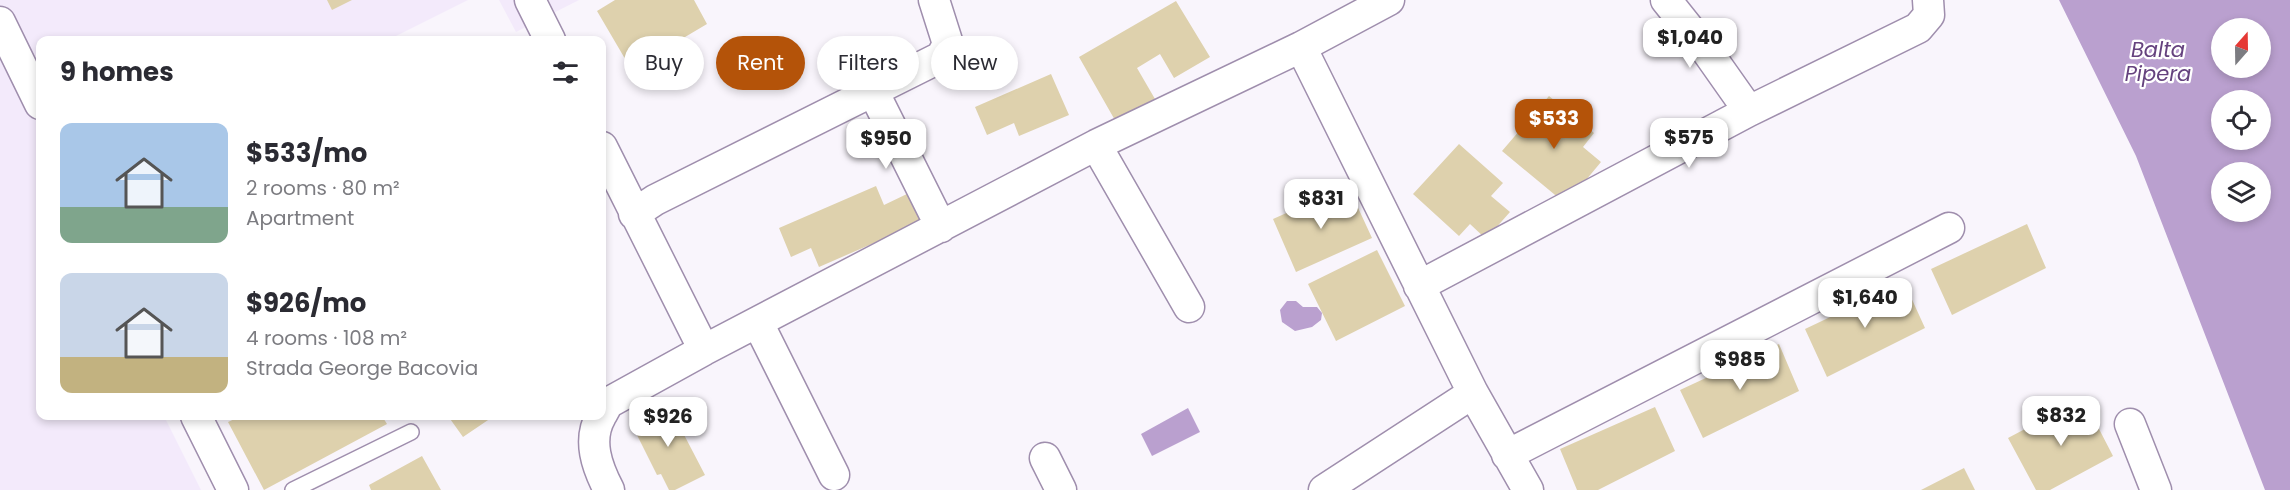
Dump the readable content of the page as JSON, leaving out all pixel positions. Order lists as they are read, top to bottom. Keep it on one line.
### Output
{"water":["Balta Pipera"],"north":"top","page":{"price":["$1,040","$533","$575","$950","$831","$1,640","$985","$832","$926"],"chip":["Buy","Rent","Filters","New"],"heading":"9 homes","list":[{"name":"$533/mo","note":"2 rooms · 80 m² · Apartment"},{"name":"$926/mo","note":"4 rooms · 108 m² · Strada George Bacovia"}]}}
